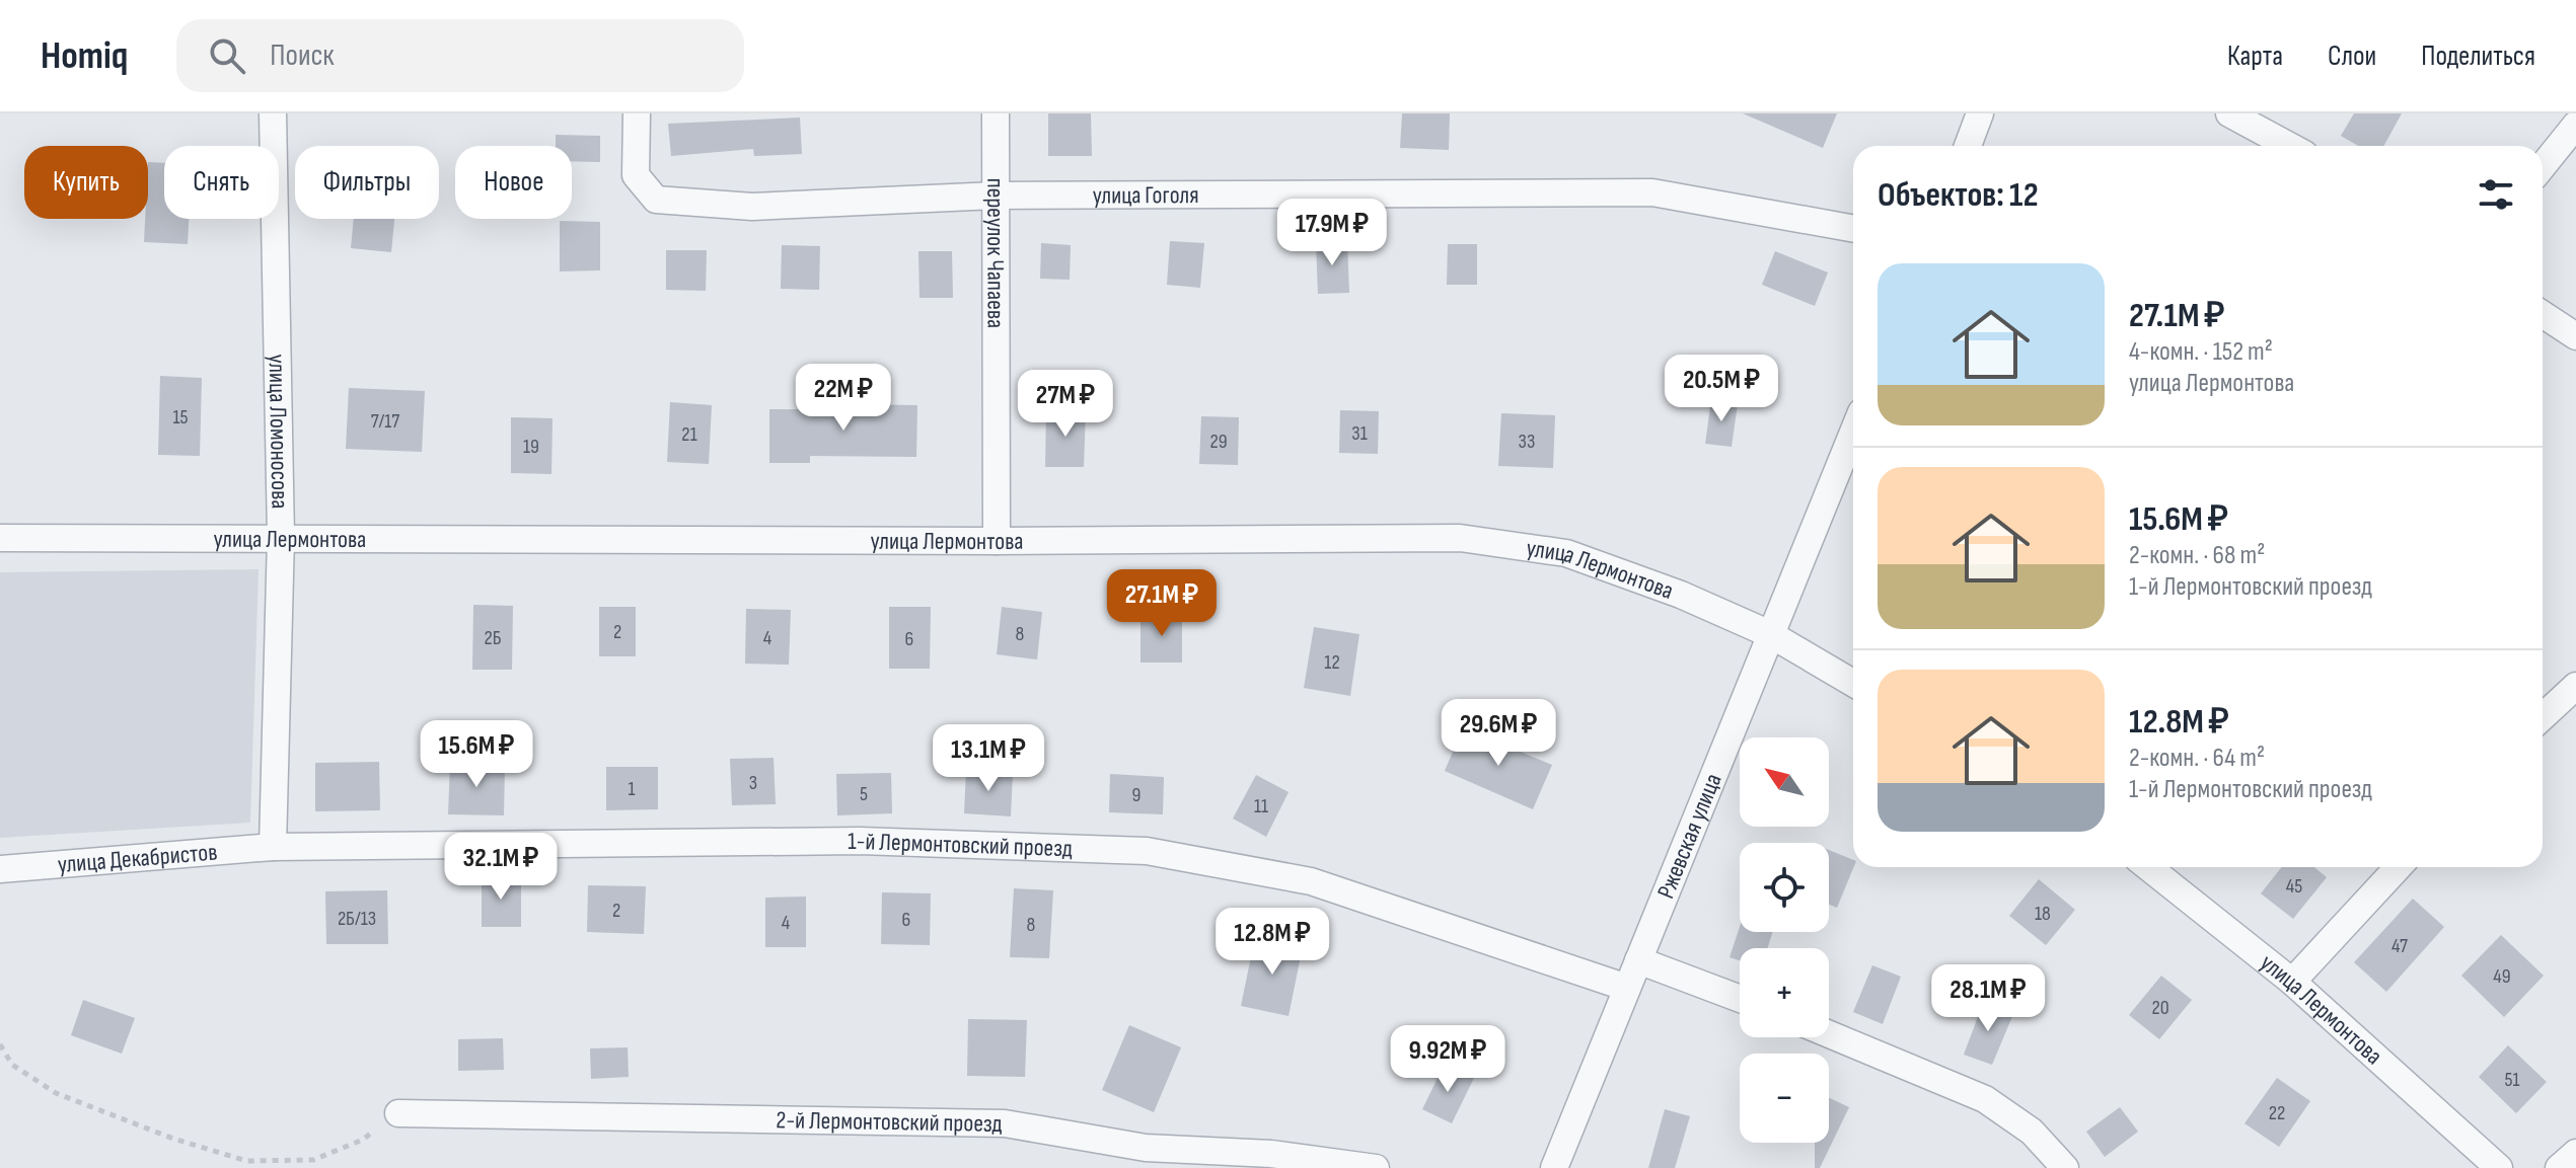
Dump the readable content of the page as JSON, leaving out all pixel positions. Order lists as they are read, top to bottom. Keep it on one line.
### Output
{"streets":{"street":["улица Гоголя","переулок Чапаева","улица Ломоносова","улица Лермонтова","Ржевская улица","1-й Лермонтовский проезд","улица Декабристов","2-й Лермонтовский проезд"]},"crossings":[["улица Гоголя","переулок Чапаева"],["переулок Чапаева","улица Лермонтова"],["улица Ломоносова","улица Лермонтова"],["улица Ломоносова","1-й Лермонтовский проезд"],["улица Ломоносова","улица Декабристов"],["улица Лермонтова","Ржевская улица"],["Ржевская улица","1-й Лермонтовский проезд"],["1-й Лермонтовский проезд","улица Декабристов"]],"house_numbers":["15","7/17","31","21","29","33","19","2","8","2Б","4","6","12","3","1","5","9","11","45","2","18","2Б/13","6","4","8","47","49","20","51","22"],"north":"top left","page":{"header":"Homiq","search":"Поиск","nav":["Карта","Слои","Поделиться"],"chip":["Купить","Снять","Фильтры","Новое"],"heading":"Объектов: 12","price":["17.9M ₽","20.5M ₽","22M ₽","27M ₽","27.1M ₽","29.6M ₽","15.6M ₽","13.1M ₽","32.1M ₽","12.8M ₽","28.1M ₽","9.92M ₽"],"list":[{"name":"27.1M ₽","note":"4-комн. · 152 m² · улица Лермонтова"},{"name":"15.6M ₽","note":"2-комн. · 68 m² · 1-й Лермонтовский проезд"},{"name":"12.8M ₽","note":"2-комн. · 64 m² · 1-й Лермонтовский проезд"}],"map_buttons":["+","−"]}}
